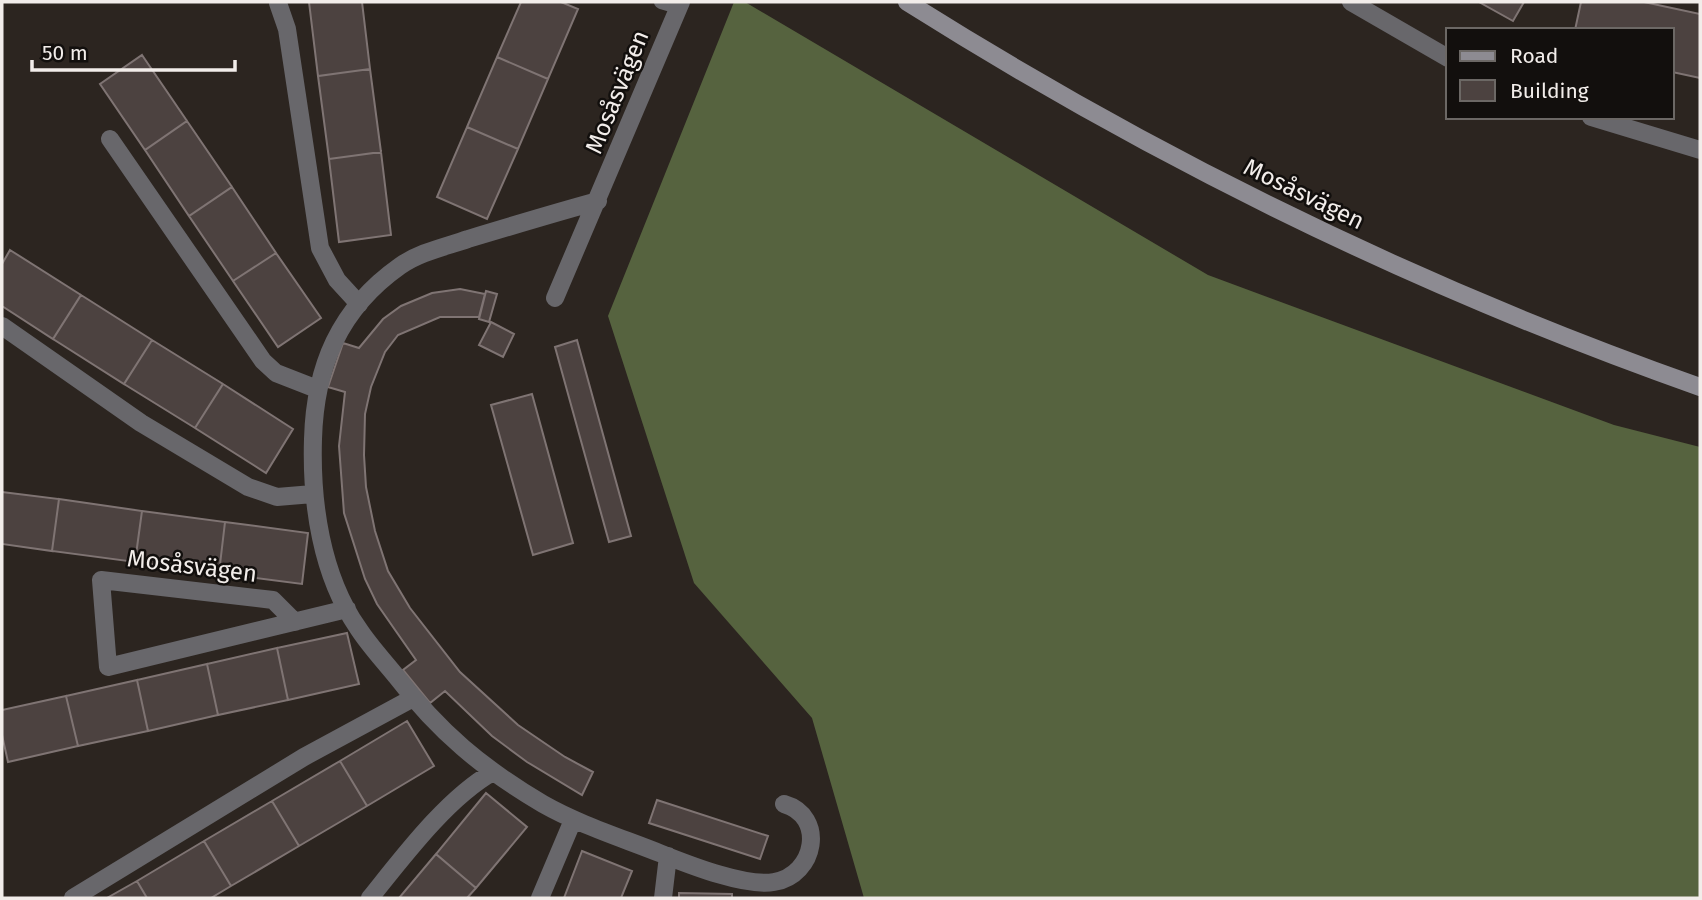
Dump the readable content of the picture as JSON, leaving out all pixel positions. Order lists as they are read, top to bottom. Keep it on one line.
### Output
{"streets":{"main road":["Mosåsvägen"]},"legend":["Road","Building"],"scale_bar":"50 m"}
